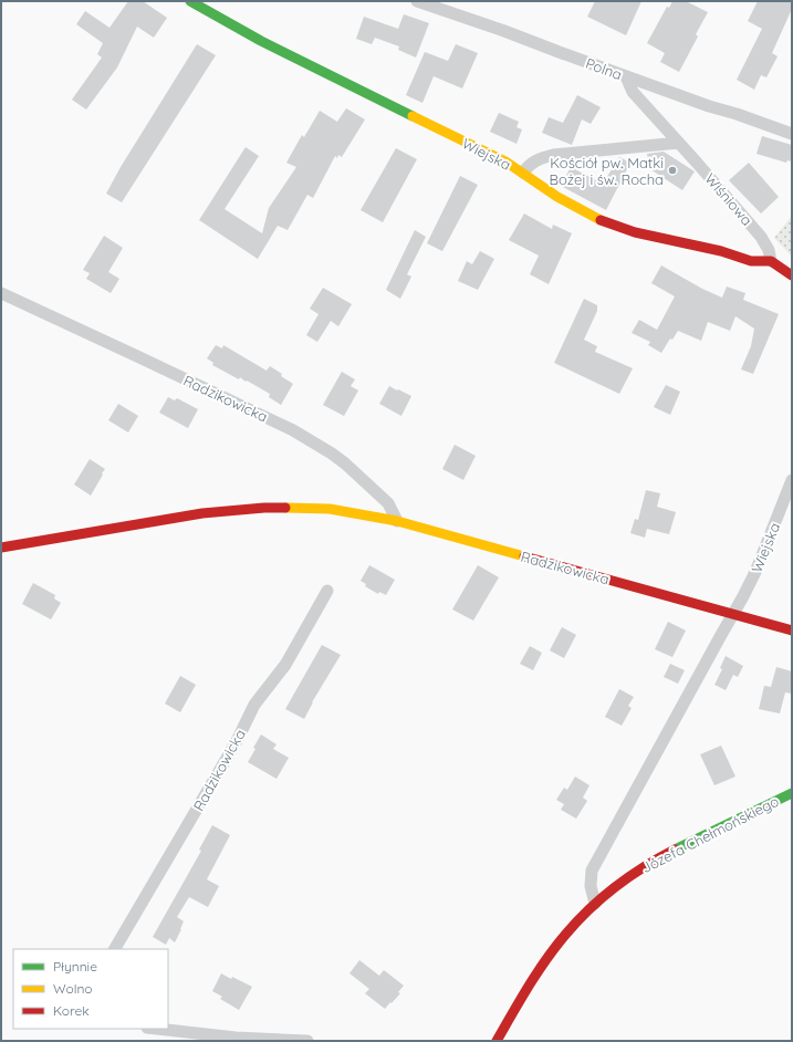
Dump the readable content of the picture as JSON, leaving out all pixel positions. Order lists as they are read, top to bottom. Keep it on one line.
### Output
{"streets":{"street":["Polna","Wiejska","Wiśniowa","Radzikowicka","Józefa Chełmońskiego"]},"crossings":[["Polna","Wiśniowa"],["Wiejska","Wiśniowa"],["Wiejska","Radzikowicka"]],"places":["Kościół pw. Matki Bożej i św. Rocha"],"legend":["Płynnie","Wolno","Korek"]}
